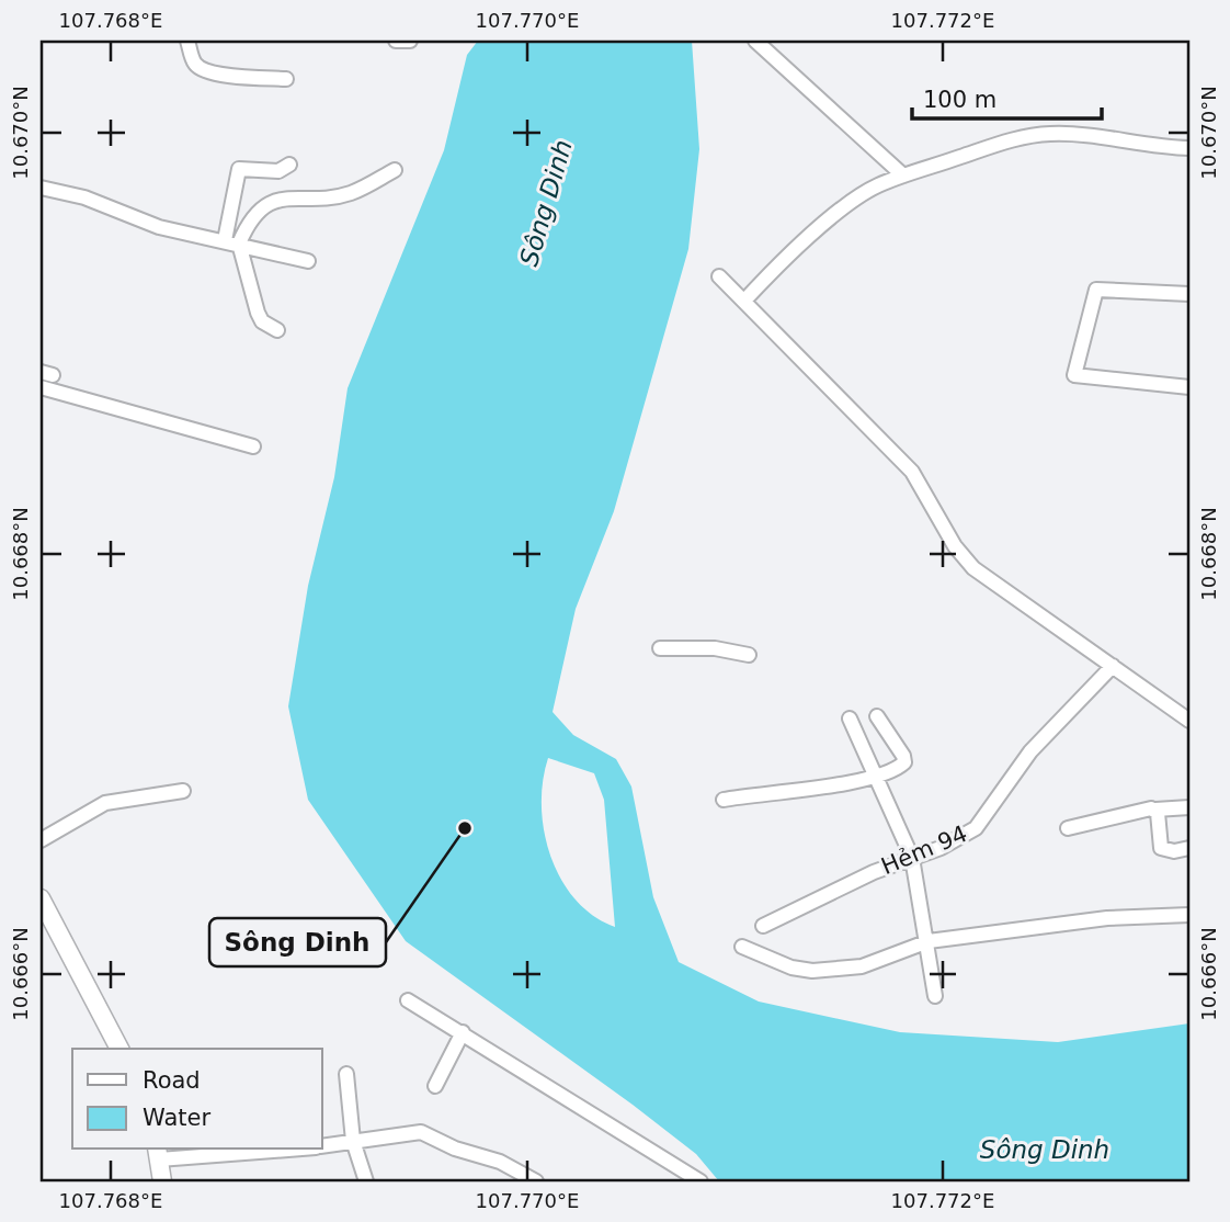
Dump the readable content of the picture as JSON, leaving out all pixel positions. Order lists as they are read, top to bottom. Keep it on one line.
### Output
{"streets":{"street":["Hẻm 94"]},"water":["Sông Dinh"],"places":["Sông Dinh"],"legend":["Road","Water"],"scale_bar":"100 m","coordinates":["107.768°E","107.770°E","107.772°E","10.670°N","10.668°N","10.666°N"]}
